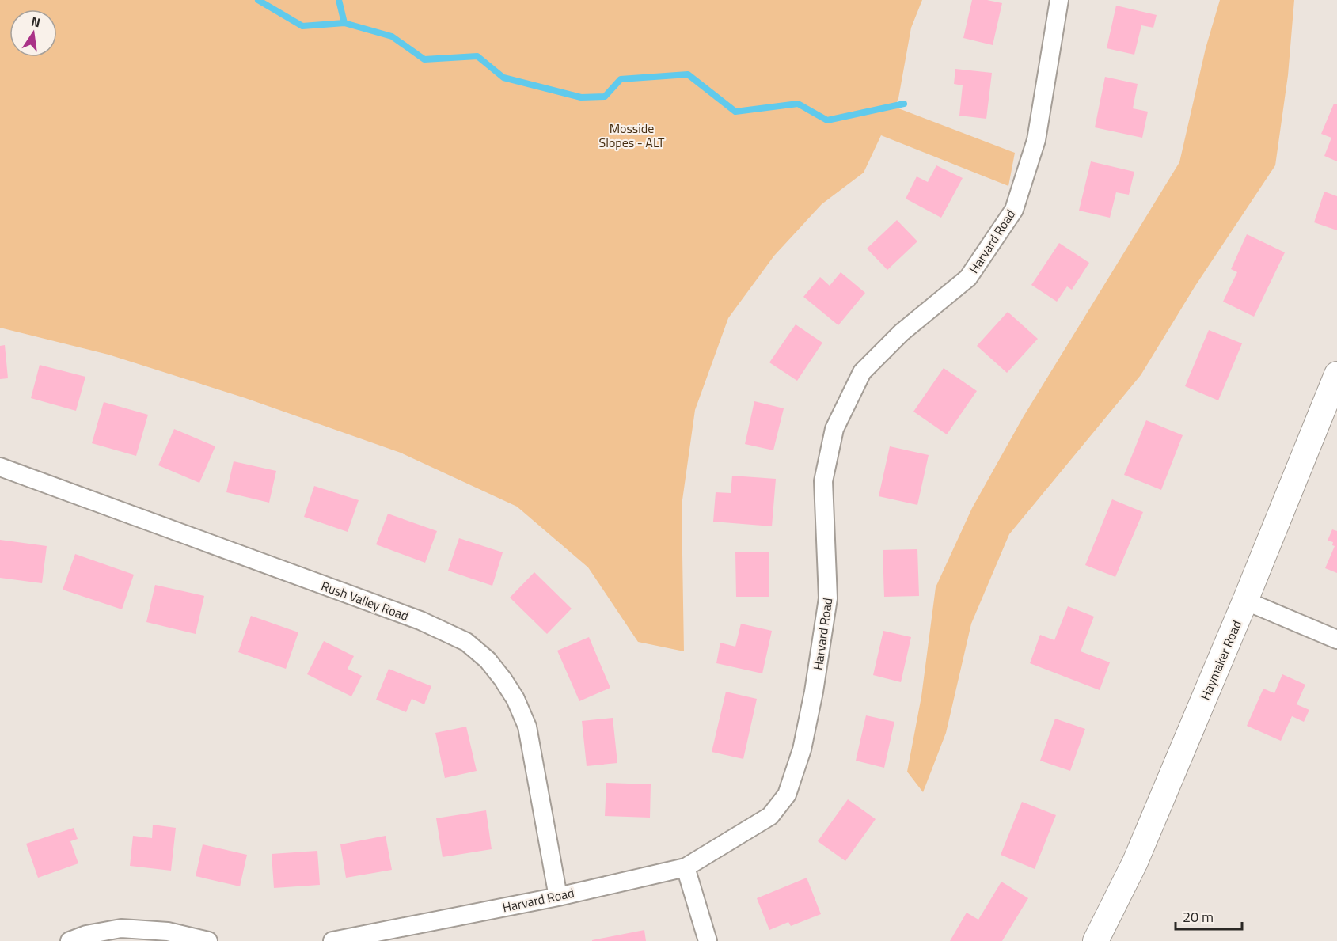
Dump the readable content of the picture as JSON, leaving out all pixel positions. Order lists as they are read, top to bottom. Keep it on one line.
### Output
{"streets":{"main road":["Haymaker Road"],"street":["Harvard Road","Rush Valley Road"]},"crossings":[["Harvard Road","Rush Valley Road"]],"parks":["Mosside Slopes - ALT"],"scale_bar":"20 m","north":"top"}
